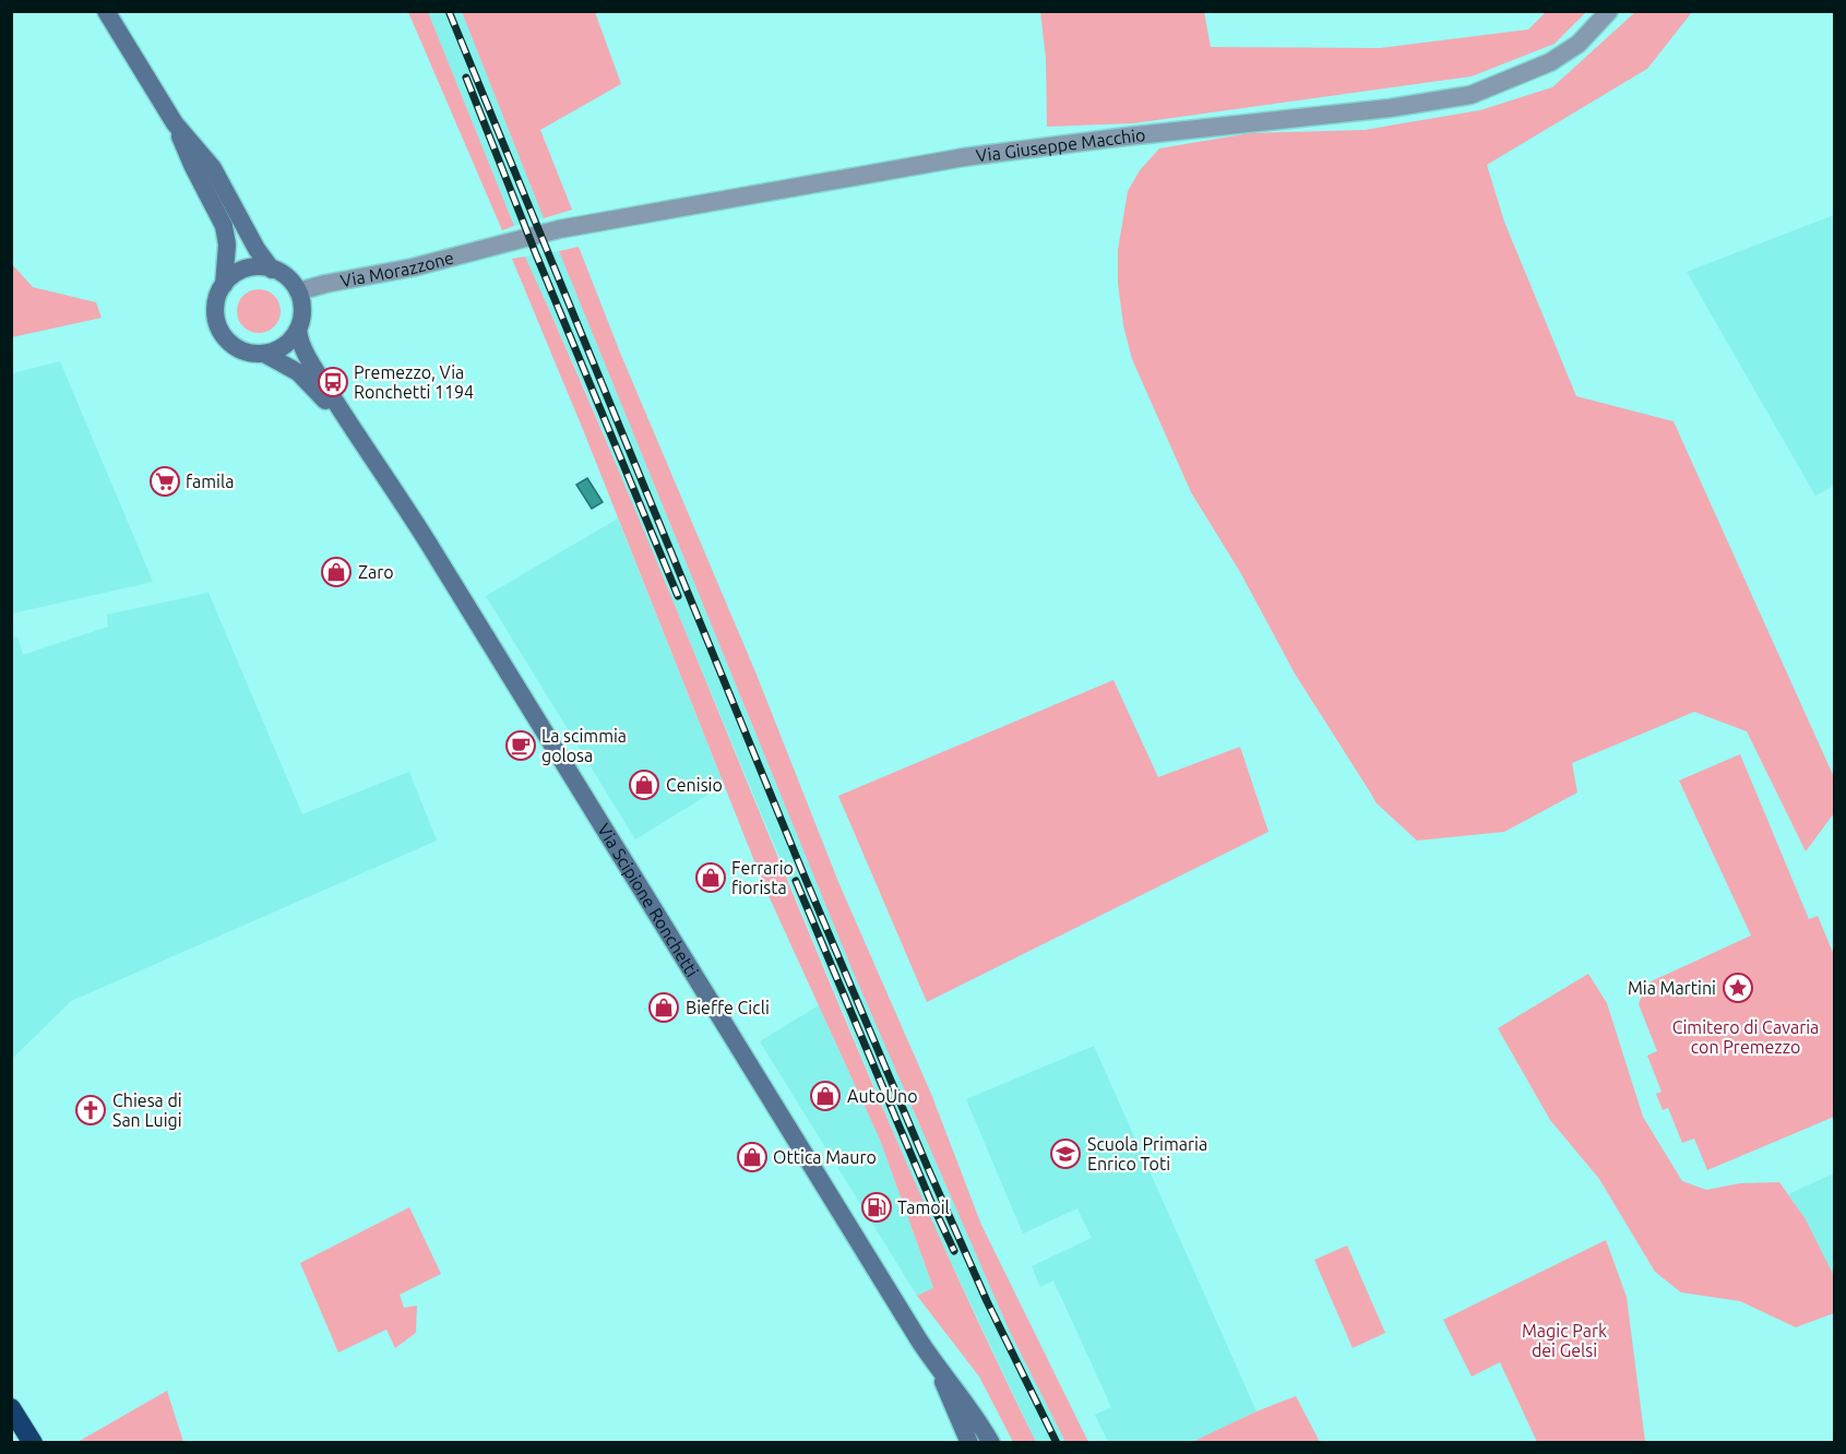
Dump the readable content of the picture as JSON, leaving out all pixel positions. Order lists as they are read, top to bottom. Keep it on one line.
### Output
{"streets":{"main road":["Via Scipione Ronchetti"],"street":["Via Giuseppe Macchio","Via Morazzone"]},"crossings":[["Via Giuseppe Macchio","Via Morazzone"],["Via Morazzone","Via Scipione Ronchetti"]],"parks":["Cimitero di Cavaria con Premezzo","Magic Park dei Gelsi"],"places":{"bus stop":["Premezzo, Via Ronchetti 1194"],"supermarket":["famila"],"shop":["Zaro","Cenisio","Ferrario fiorista","Bieffe Cicli","AutoUno","Ottica Mauro"],"cafe":["La scimmia golosa"],"place":["Mia Martini"],"church":["Chiesa di San Luigi"],"school or university":["Scuola Primaria Enrico Toti"],"fuel station":["Tamoil"]}}
